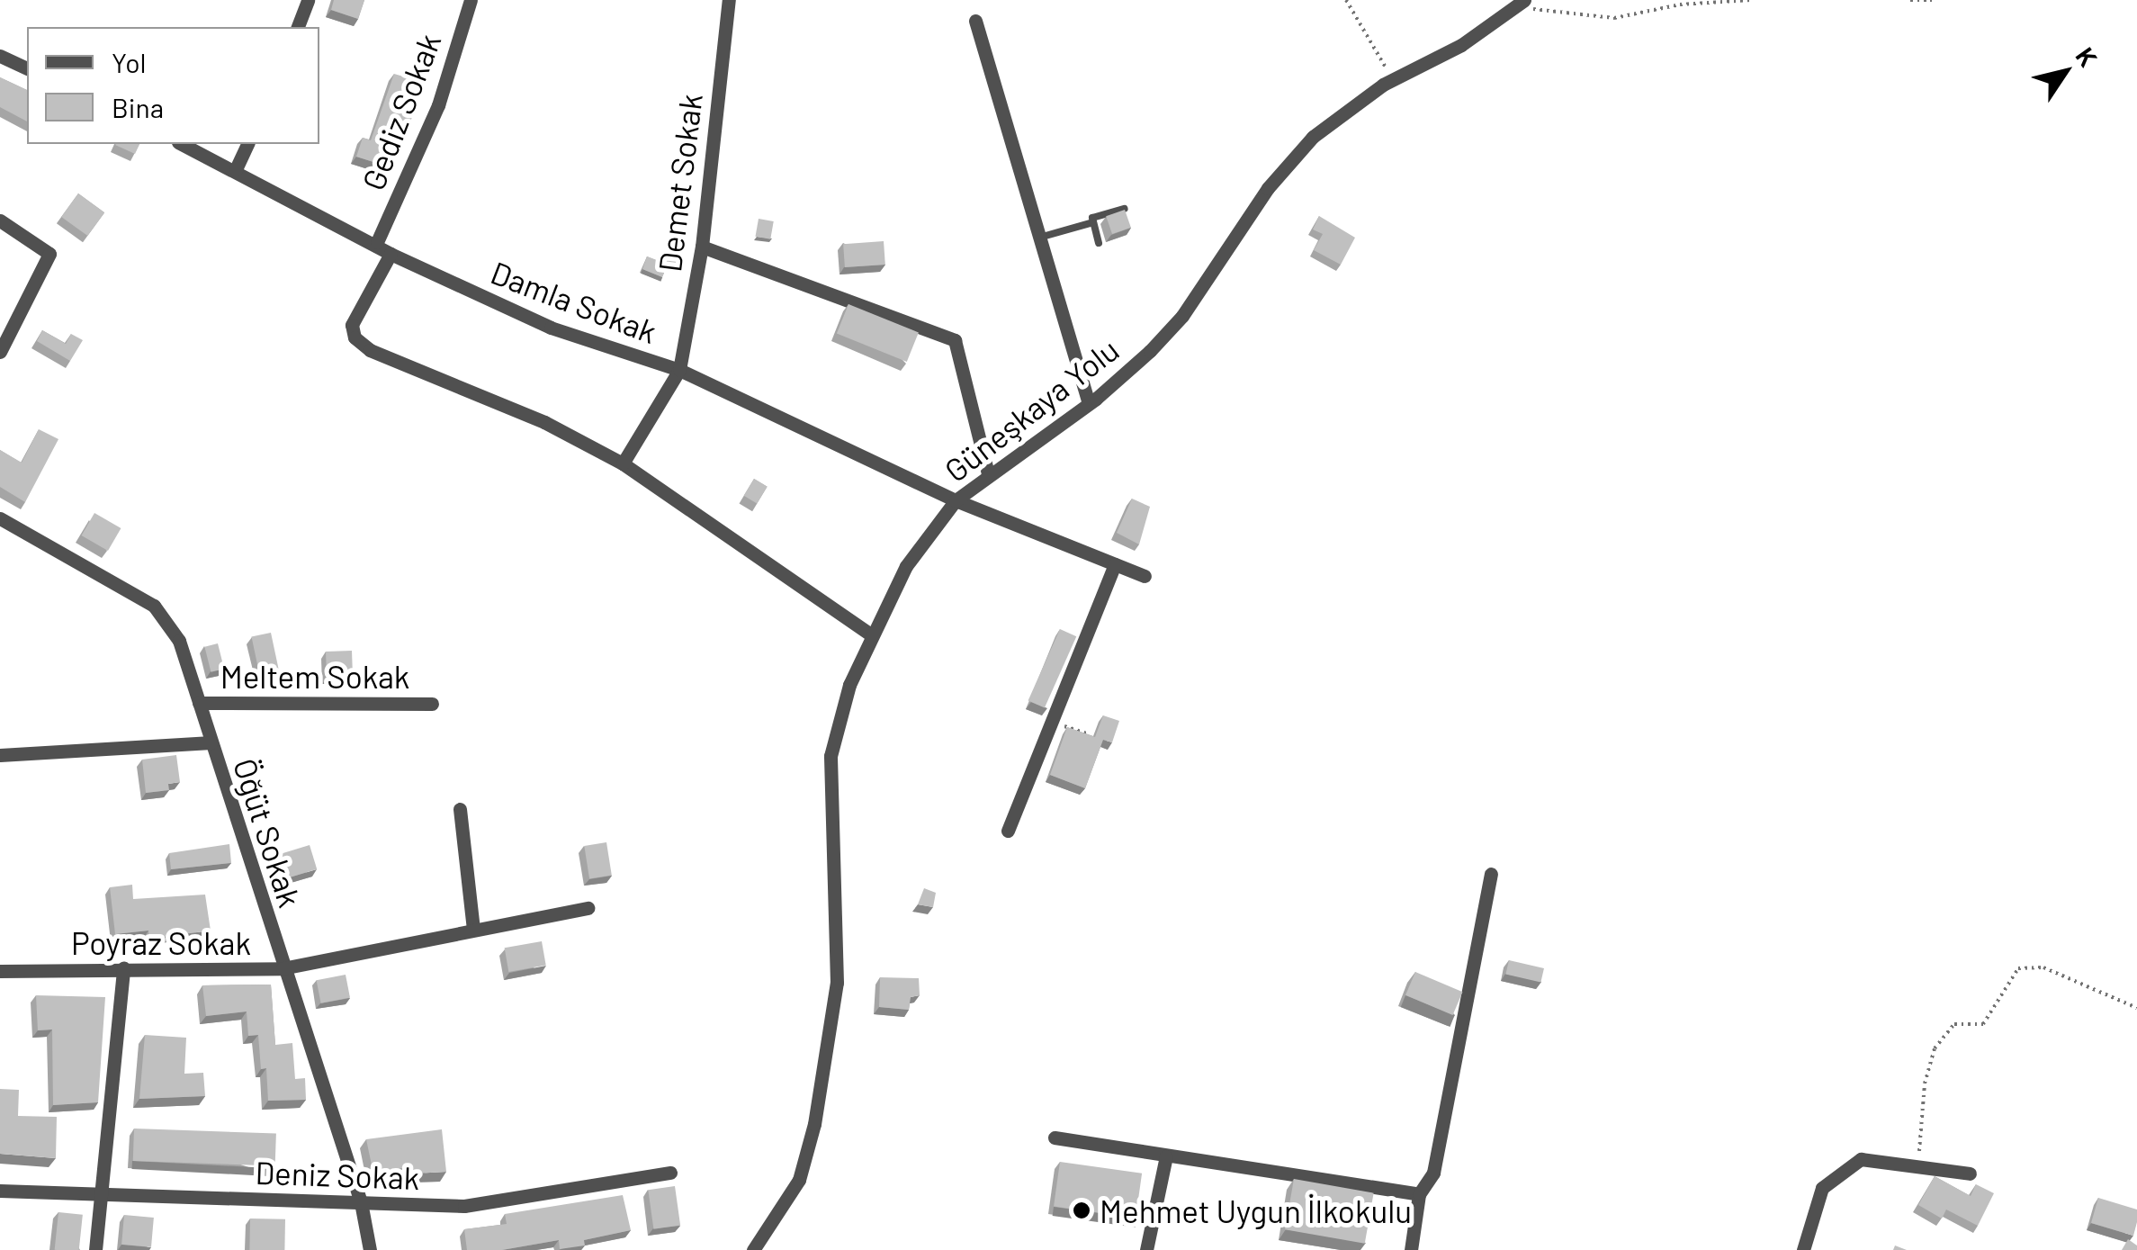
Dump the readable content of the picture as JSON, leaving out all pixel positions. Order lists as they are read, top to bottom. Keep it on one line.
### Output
{"streets":{"street":["Gediz Sokak","Demet Sokak","Damla Sokak","Güneşkaya Yolu","Meltem Sokak","Öğüt Sokak","Poyraz Sokak","Deniz Sokak"]},"crossings":[["Gediz Sokak","Damla Sokak"],["Demet Sokak","Damla Sokak"],["Damla Sokak","Güneşkaya Yolu"],["Meltem Sokak","Öğüt Sokak"],["Öğüt Sokak","Poyraz Sokak"],["Öğüt Sokak","Deniz Sokak"]],"places":["Mehmet Uygun İlkokulu"],"legend":["Yol","Bina"],"north":"top right"}
